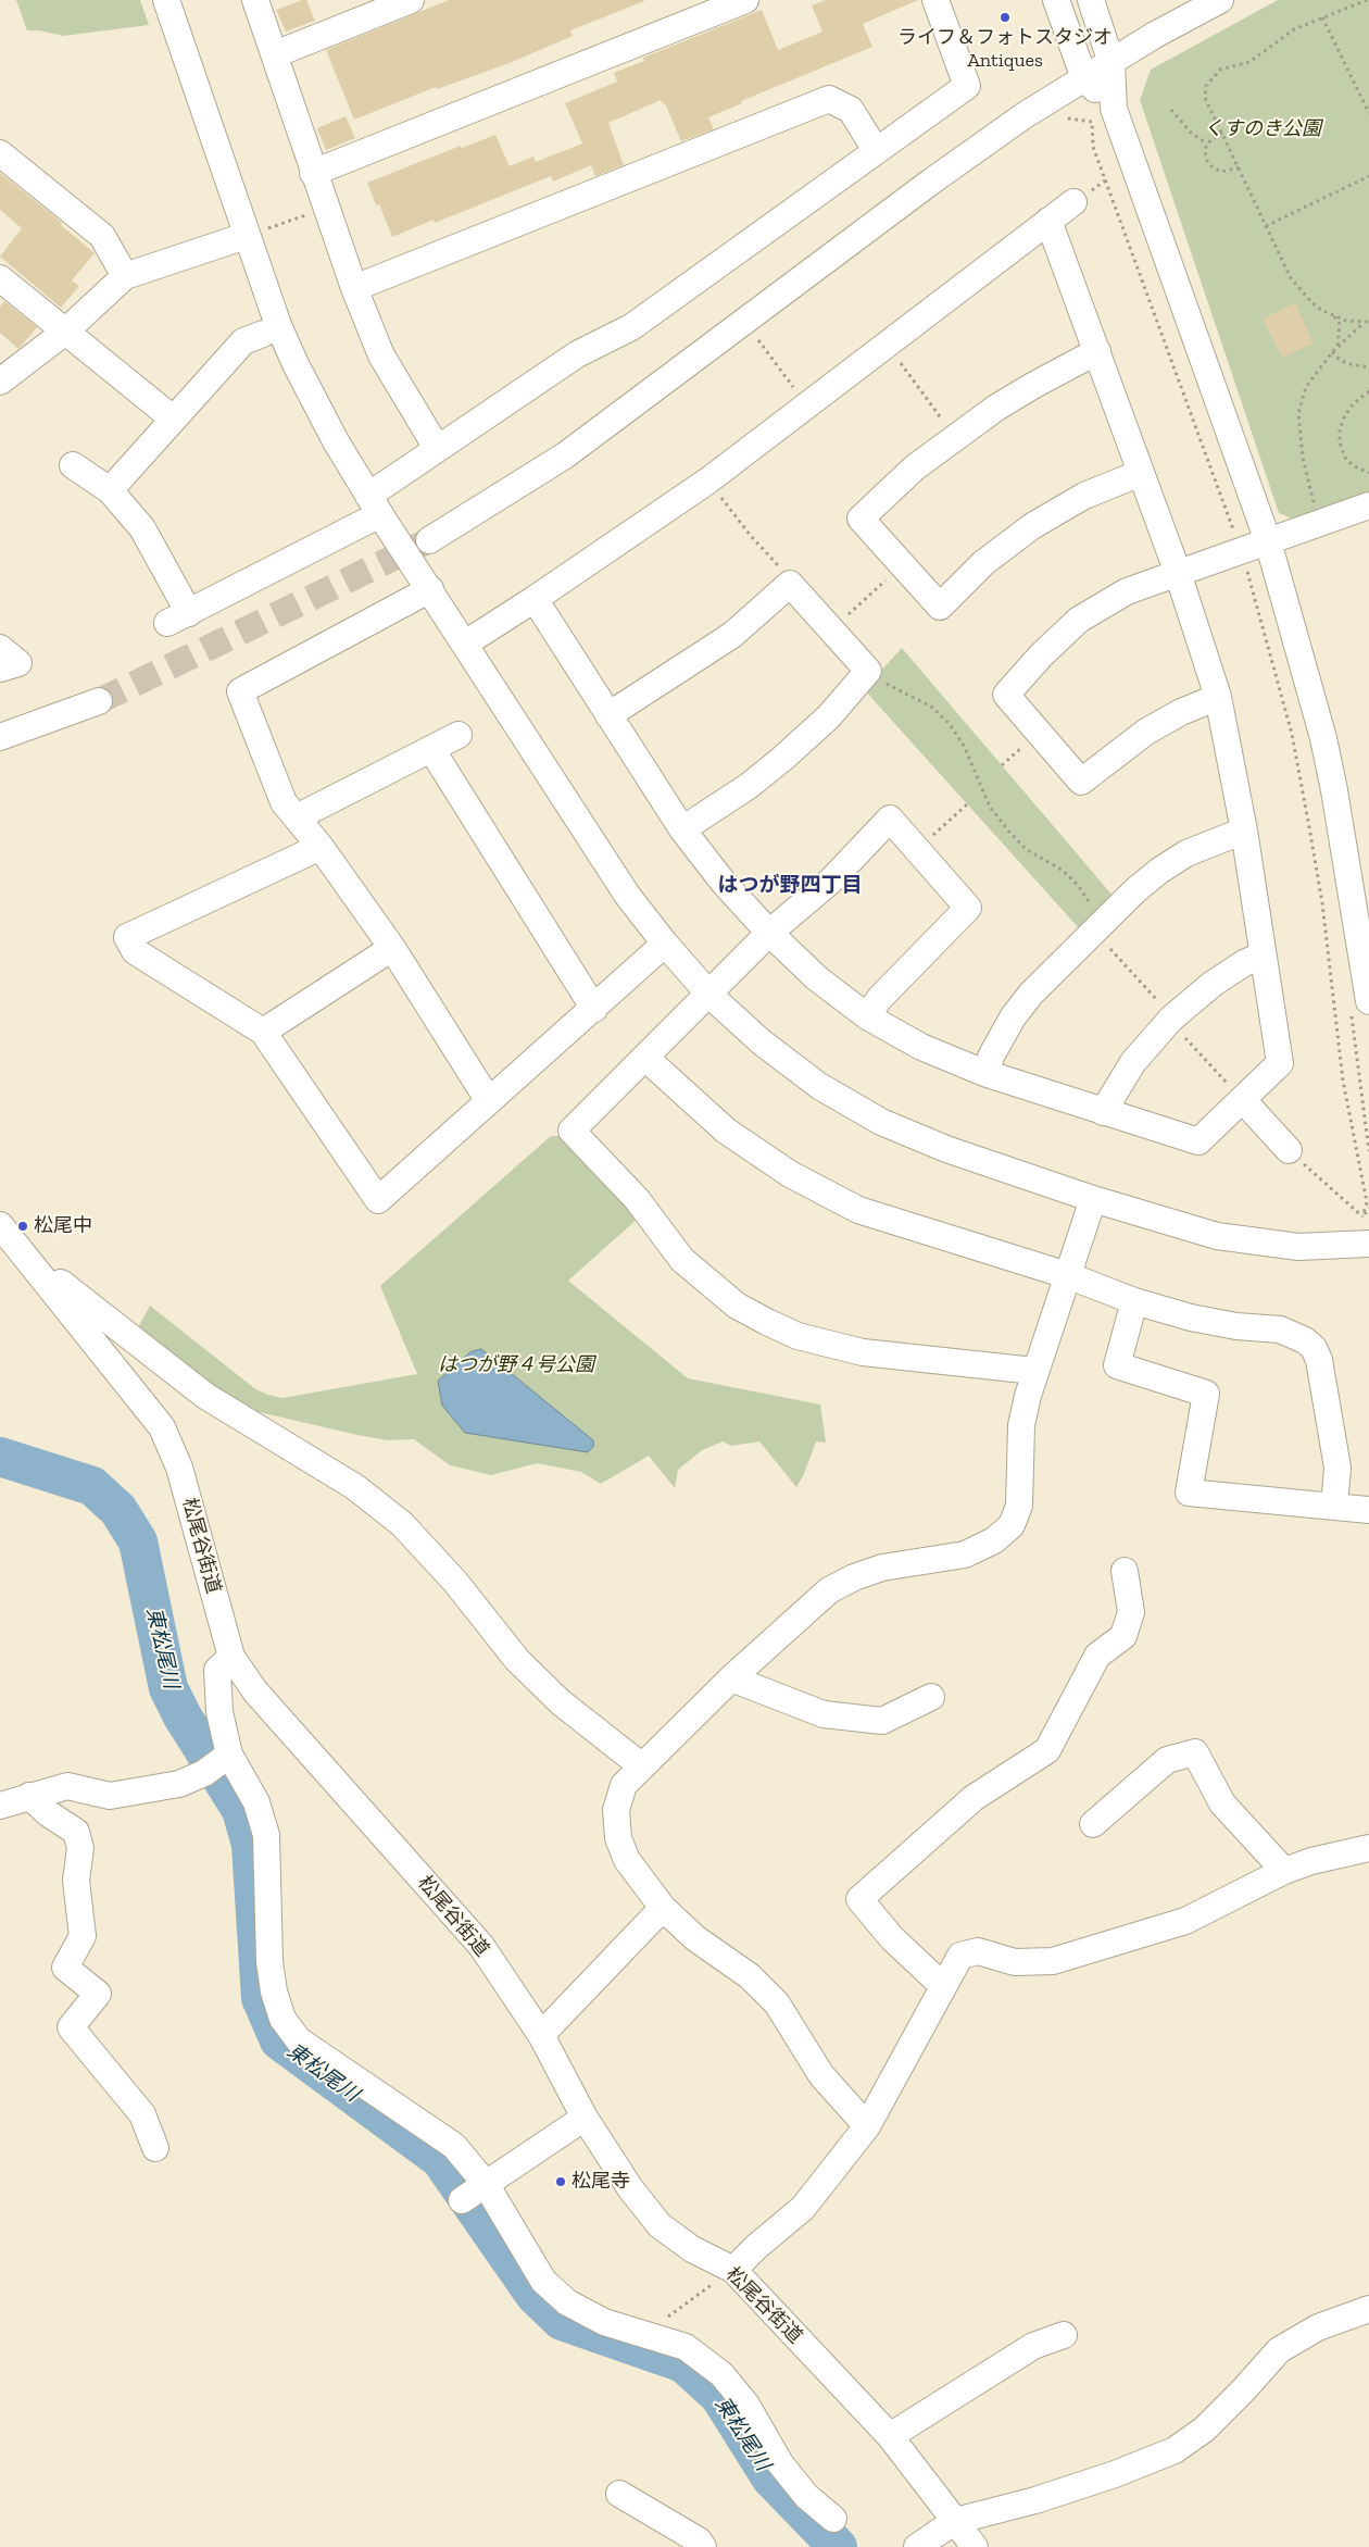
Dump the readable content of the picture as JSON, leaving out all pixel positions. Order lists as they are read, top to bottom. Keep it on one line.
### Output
{"streets":{"street":["松尾谷街道"]},"districts":["はつが野四丁目"],"water":["東松尾川"],"parks":["くすのき公園","はつが野４号公園"],"places":["ライフ＆フォトスタジオ Antiques","松尾中","松尾寺"]}
